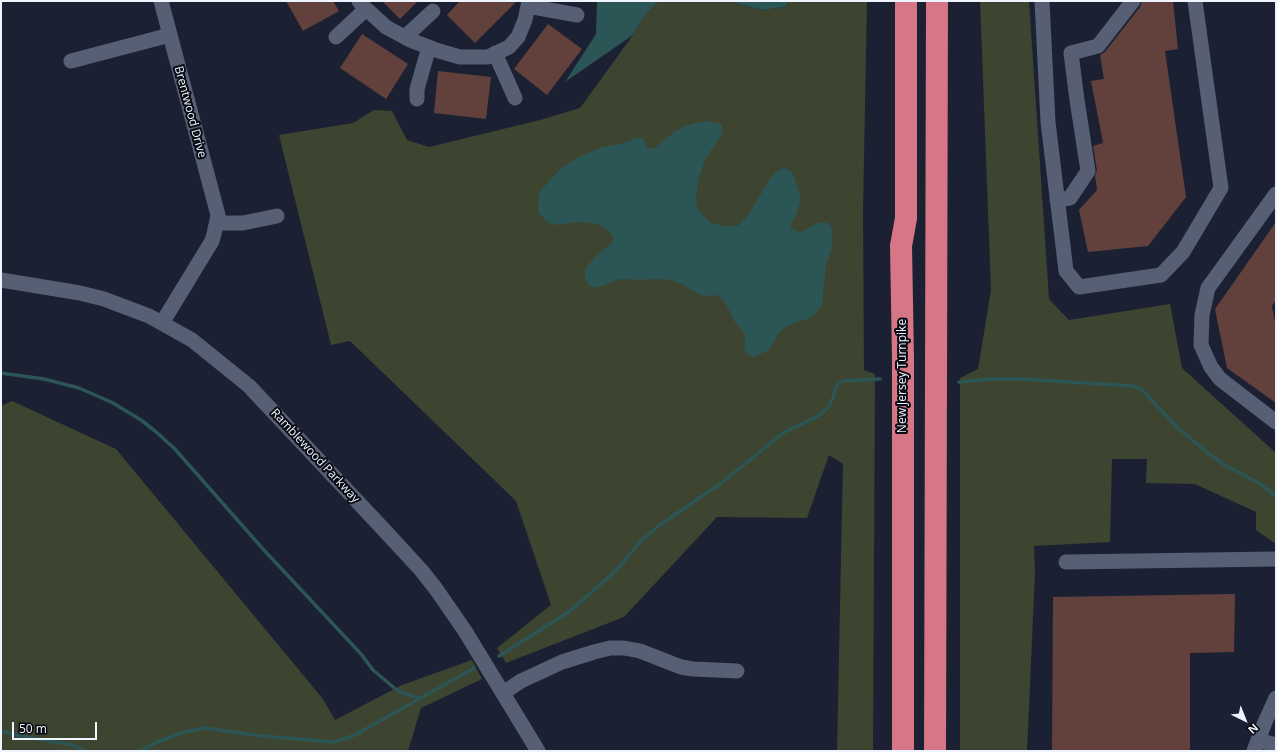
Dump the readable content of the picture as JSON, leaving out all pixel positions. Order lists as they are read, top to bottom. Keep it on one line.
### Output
{"streets":{"highway":["New Jersey Turnpike"],"street":["Brentwood Drive","Ramblewood Parkway"]},"scale_bar":"50 m","north":"bottom right"}
